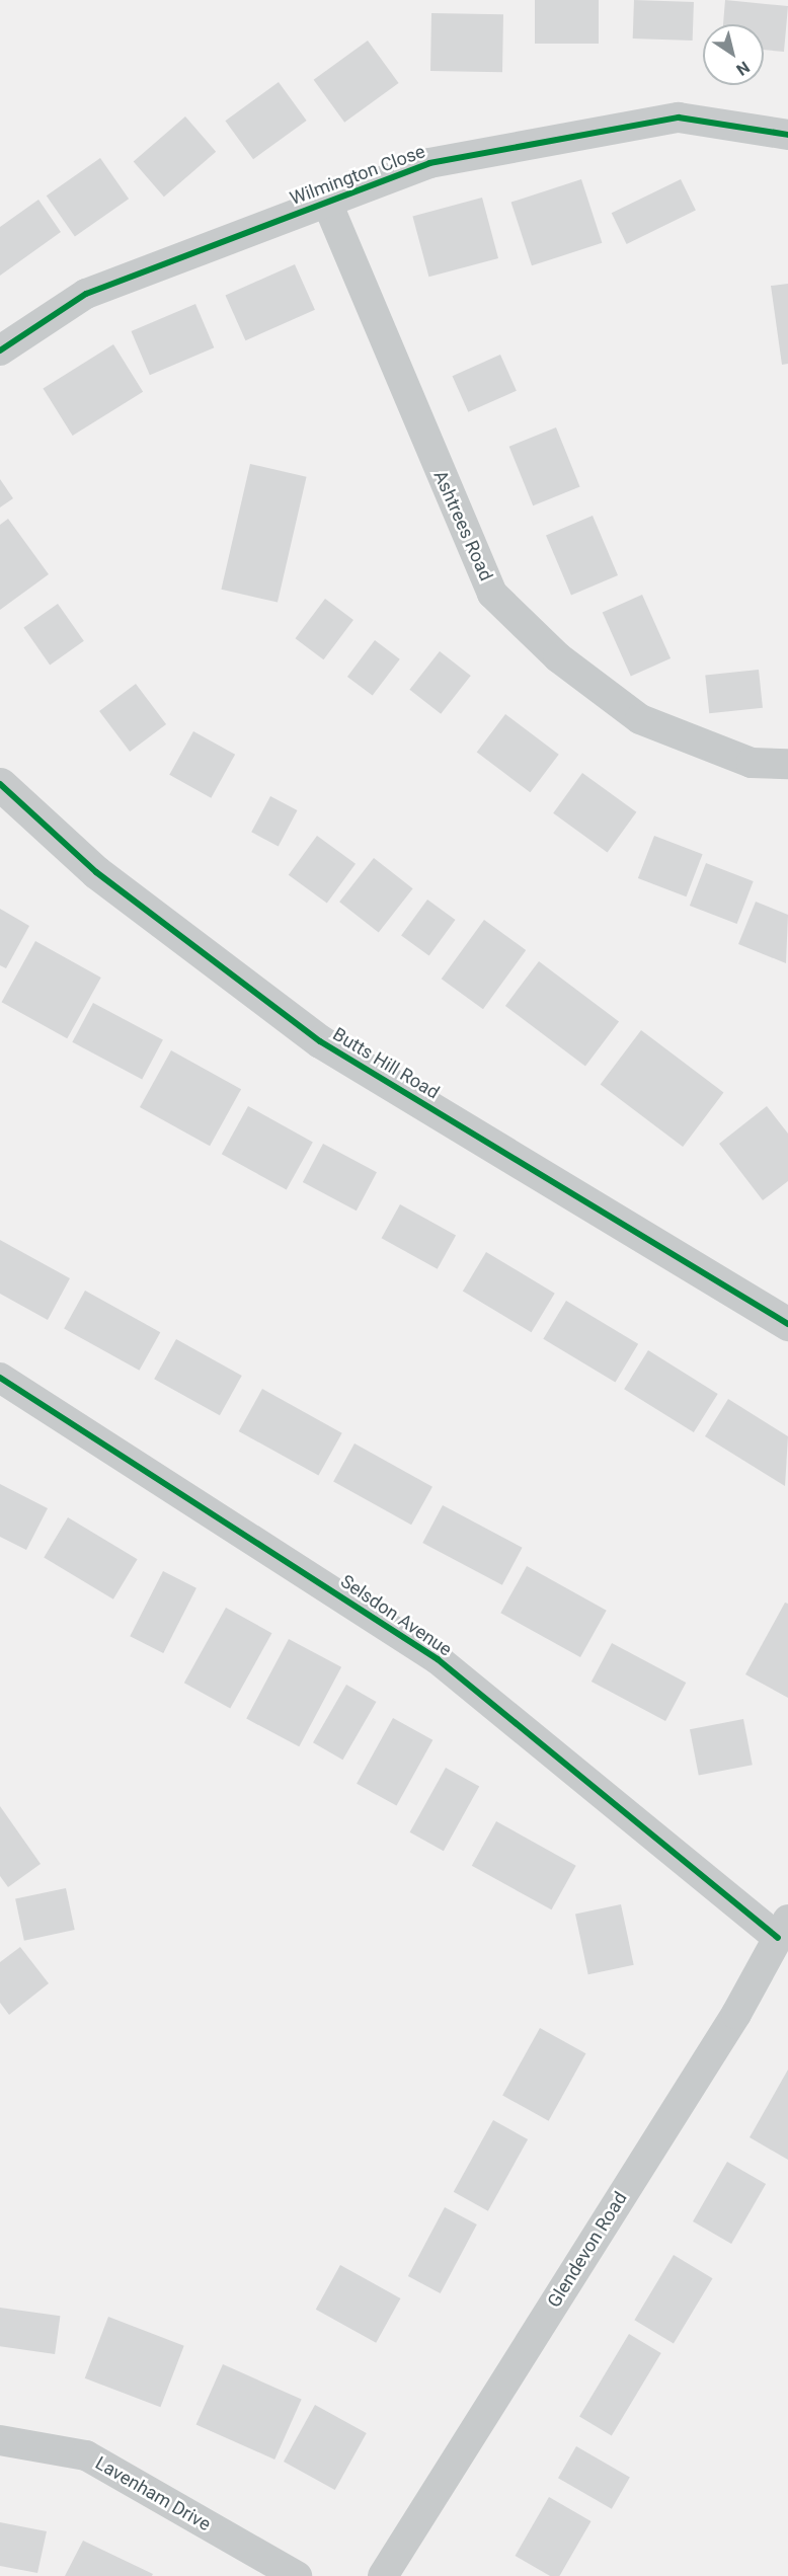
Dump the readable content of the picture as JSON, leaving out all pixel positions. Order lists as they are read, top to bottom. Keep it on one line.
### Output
{"streets":{"street":["Wilmington Close","Ashtrees Road","Butts Hill Road","Selsdon Avenue","Glendevon Road","Lavenham Drive"]},"crossings":[["Wilmington Close","Ashtrees Road"],["Selsdon Avenue","Glendevon Road"]],"north":"bottom right"}
